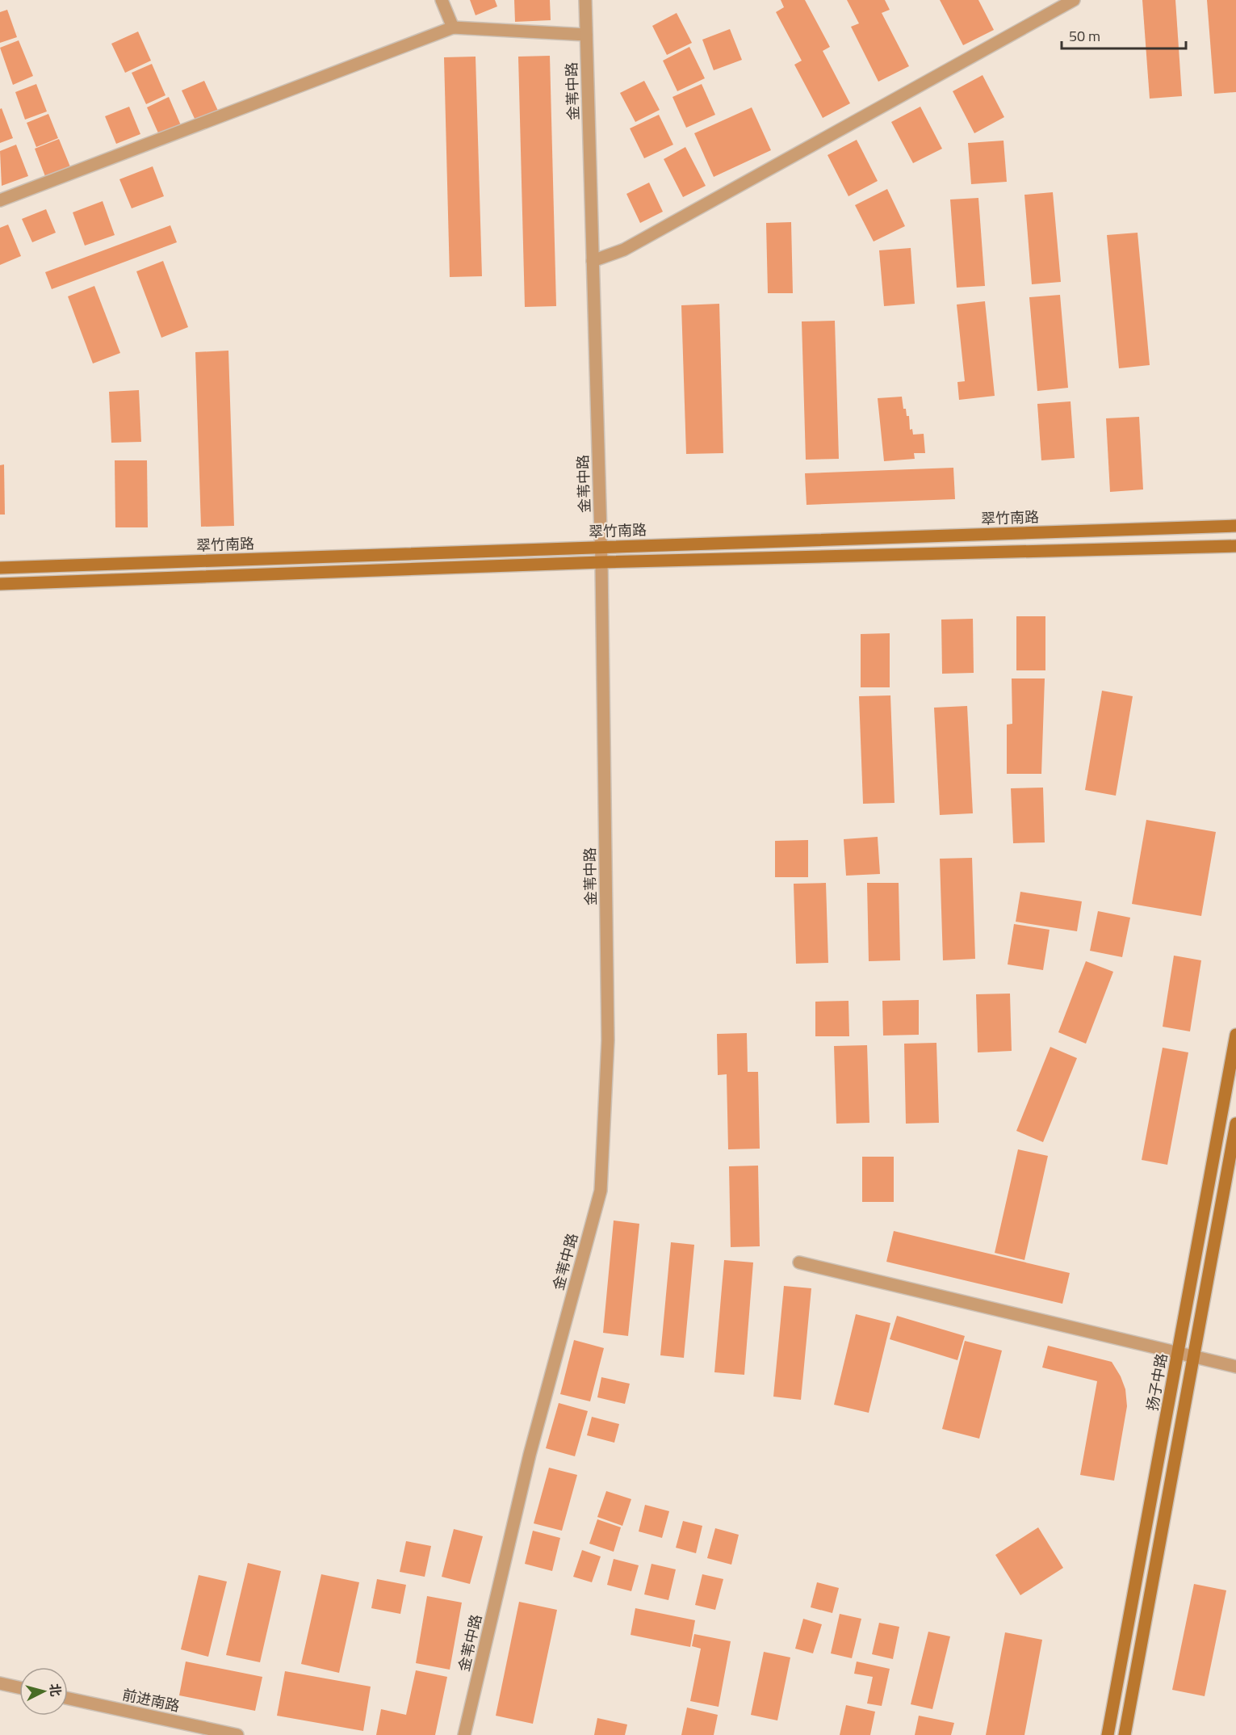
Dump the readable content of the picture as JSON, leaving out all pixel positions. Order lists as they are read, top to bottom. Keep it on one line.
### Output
{"streets":{"main road":["翠竹南路","扬子中路"],"street":["金苇中路","前进南路"]},"crossings":[["金苇中路","翠竹南路"]],"scale_bar":"50 m","north":"right"}
